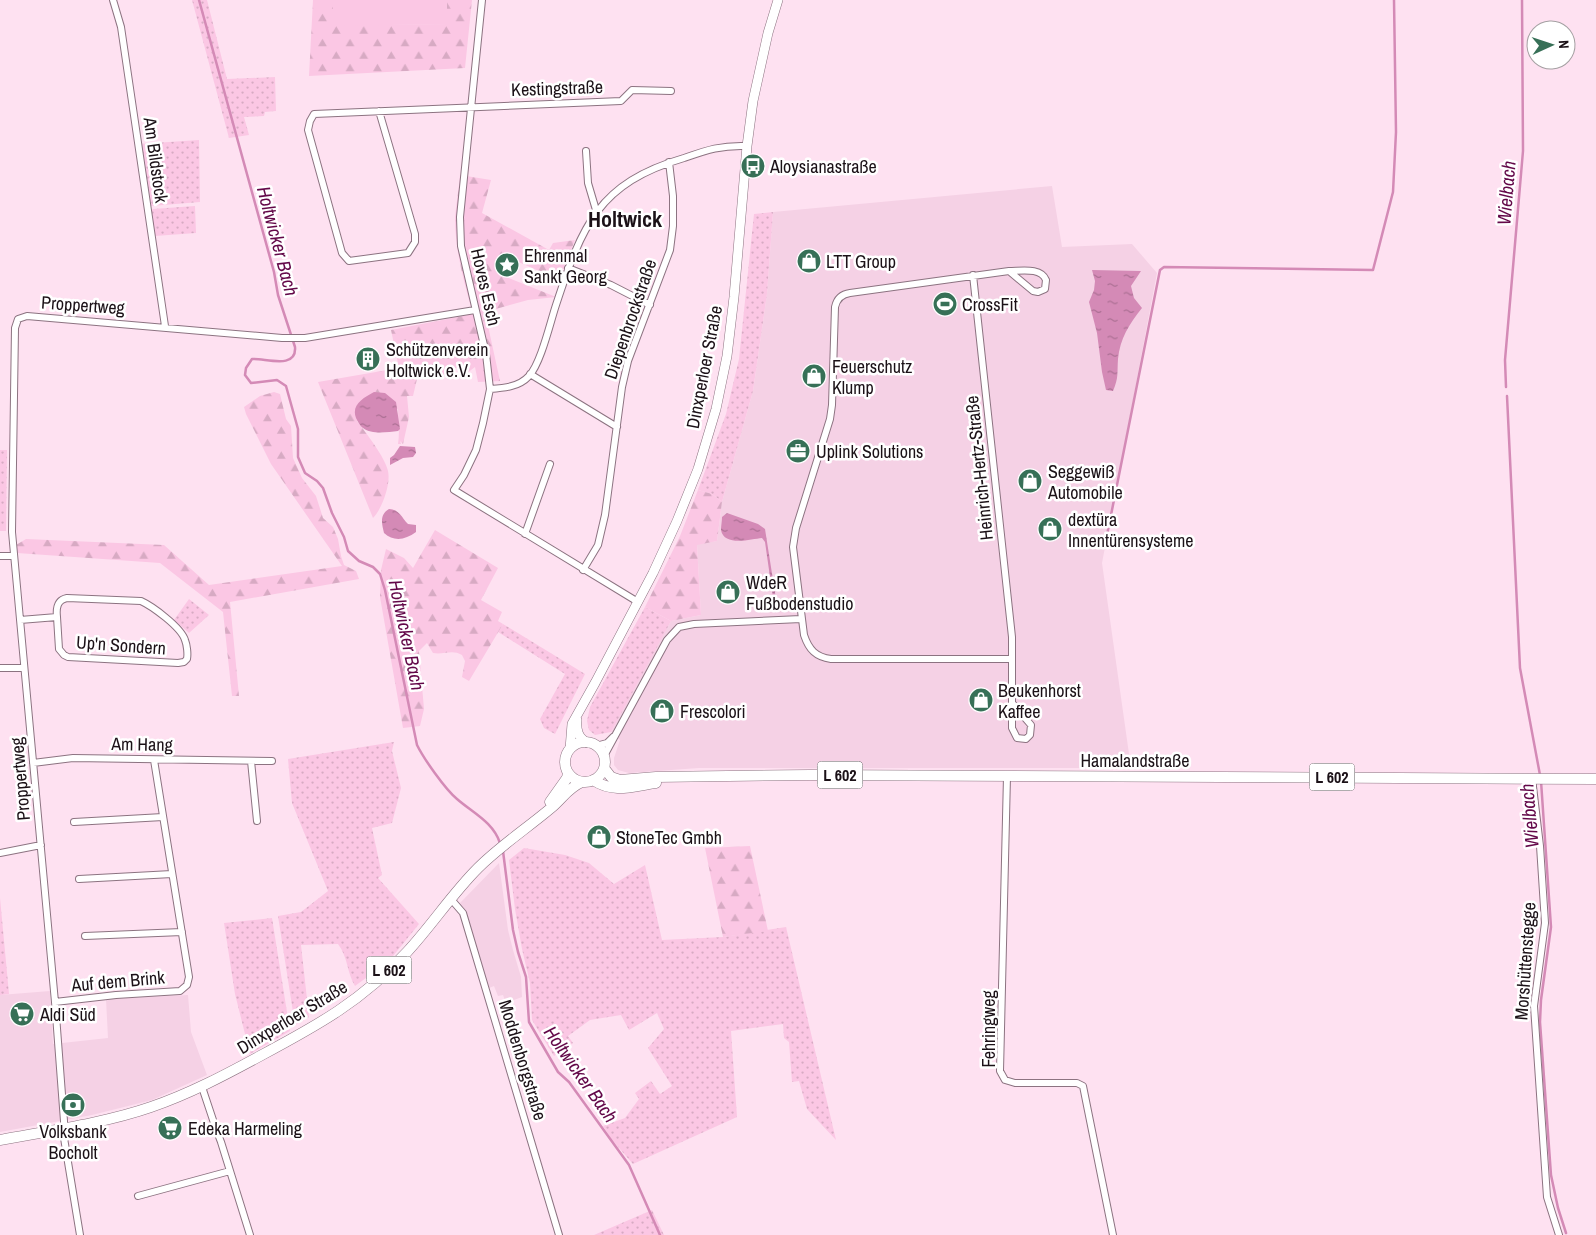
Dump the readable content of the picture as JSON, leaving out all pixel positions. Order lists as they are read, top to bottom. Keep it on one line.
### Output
{"streets":{"main road":["Dinxperloer Straße","Hamalandstraße","L 602"],"street":["Kestingstraße","Am Bildstock","Hoves Esch","Proppertweg","Diepenbrockstraße","Heinrich-Hertz-Straße","Up'n Sondern","Am Hang","Morshüttenstegge","Auf dem Brink","Fehringweg","Moddenborgstraße"]},"crossings":[["Kestingstraße","Hoves Esch"],["Am Bildstock","Proppertweg"],["Hoves Esch","Proppertweg"],["Hoves Esch","Diepenbrockstraße"],["Hoves Esch","Dinxperloer Straße"],["Proppertweg","Dinxperloer Straße"],["Proppertweg","Up'n Sondern"],["Proppertweg","Am Hang"],["Proppertweg","Auf dem Brink"],["Dinxperloer Straße","Hamalandstraße"],["Dinxperloer Straße","L 602"],["Dinxperloer Straße","Moddenborgstraße"],["Am Hang","Auf dem Brink"],["Hamalandstraße","L 602"],["Hamalandstraße","Morshüttenstegge"],["Hamalandstraße","Fehringweg"]],"districts":["Holtwick"],"water":["Wielbach","Holtwicker Bach"],"places":{"bus stop":["Aloysianastraße"],"shop":["LTT Group","Feuerschutz Klump","Seggewiß Automobile","dextüra Innentürensysteme","WdeR Fußbodenstudio","Beukenhorst Kaffee","Frescolori","StoneTec Gmbh"],"place":["Ehrenmal Sankt Georg"],"sports":["CrossFit"],"building":["Schützenverein Holtwick e.V."],"office":["Uplink Solutions"],"supermarket":["Aldi Süd","Edeka Harmeling"],"bank":["Volksbank Bocholt"]},"north":"right"}
